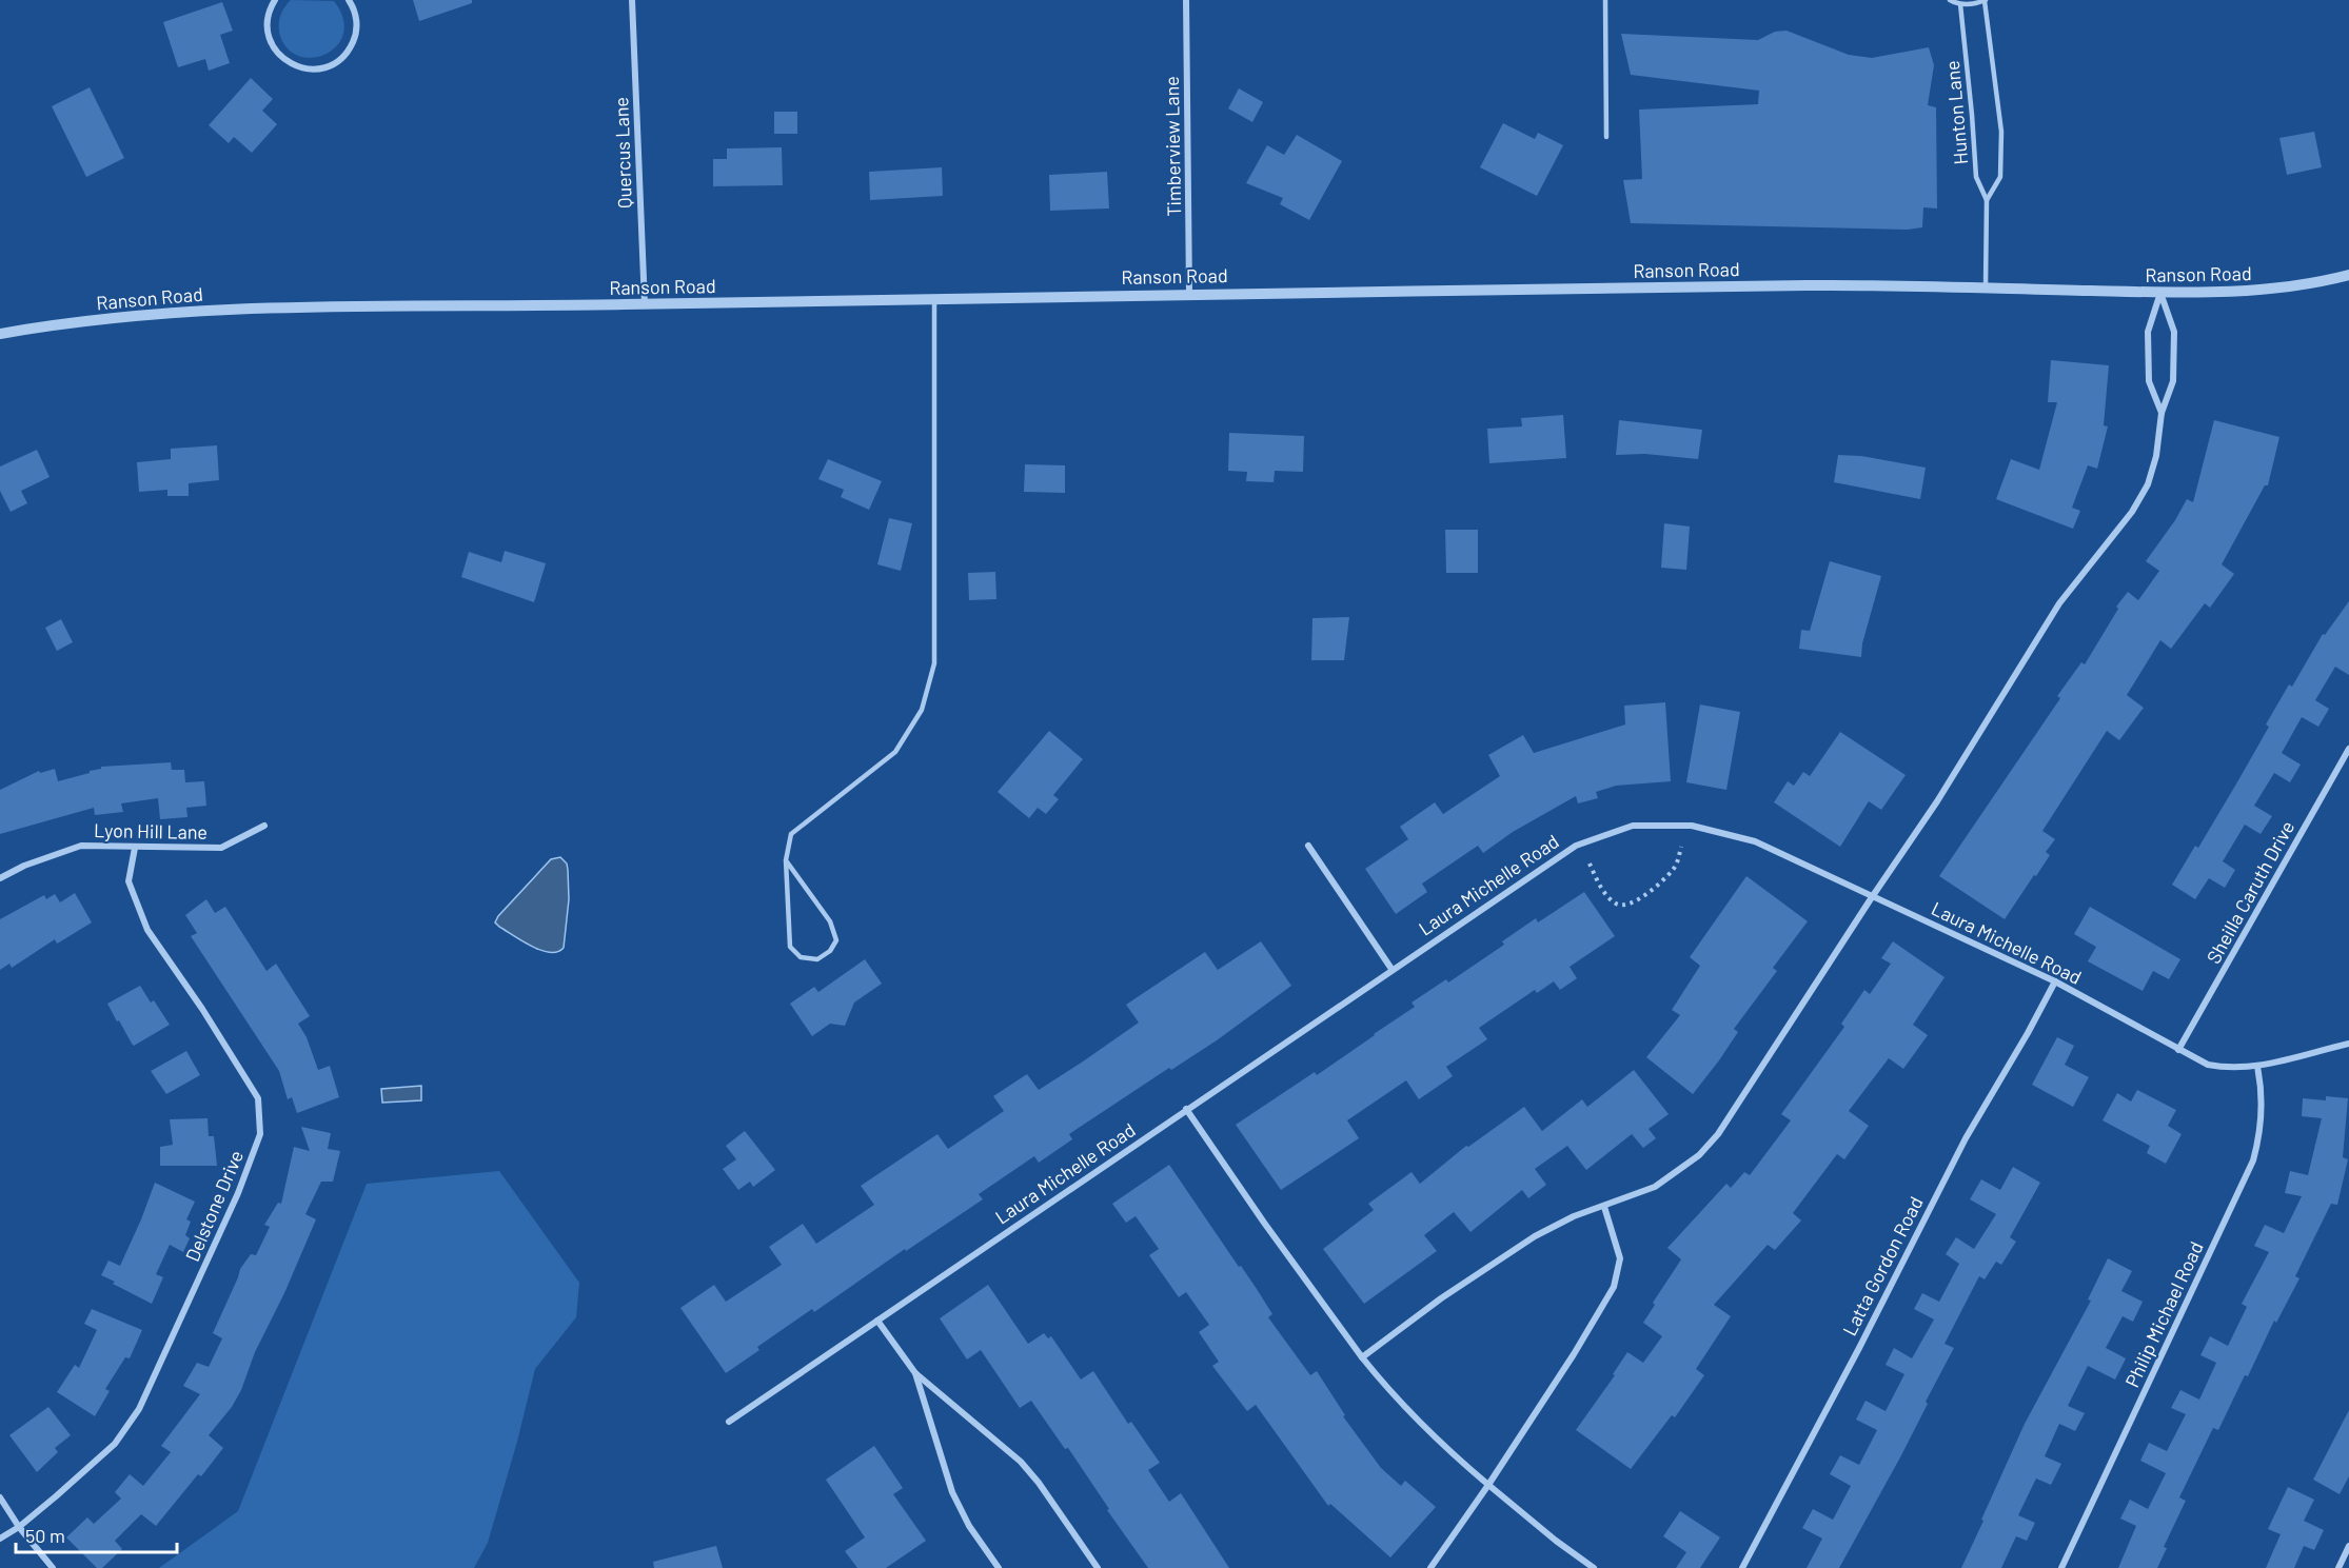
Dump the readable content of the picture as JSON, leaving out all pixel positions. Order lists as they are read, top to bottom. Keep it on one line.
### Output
{"streets":{"street":["Timberview Lane","Quercus Lane","Ranson Road","Lyon Hill Lane","Laura Michelle Road","Sheilla Caruth Drive","Delstone Drive","Latta Gordon Road","Philip Michael Road"],"lane":["Hunton Lane"]},"crossings":[["Timberview Lane","Ranson Road"],["Quercus Lane","Ranson Road"],["Lyon Hill Lane","Delstone Drive"],["Laura Michelle Road","Sheilla Caruth Drive"],["Laura Michelle Road","Latta Gordon Road"],["Laura Michelle Road","Philip Michael Road"]],"scale_bar":"50 m"}
